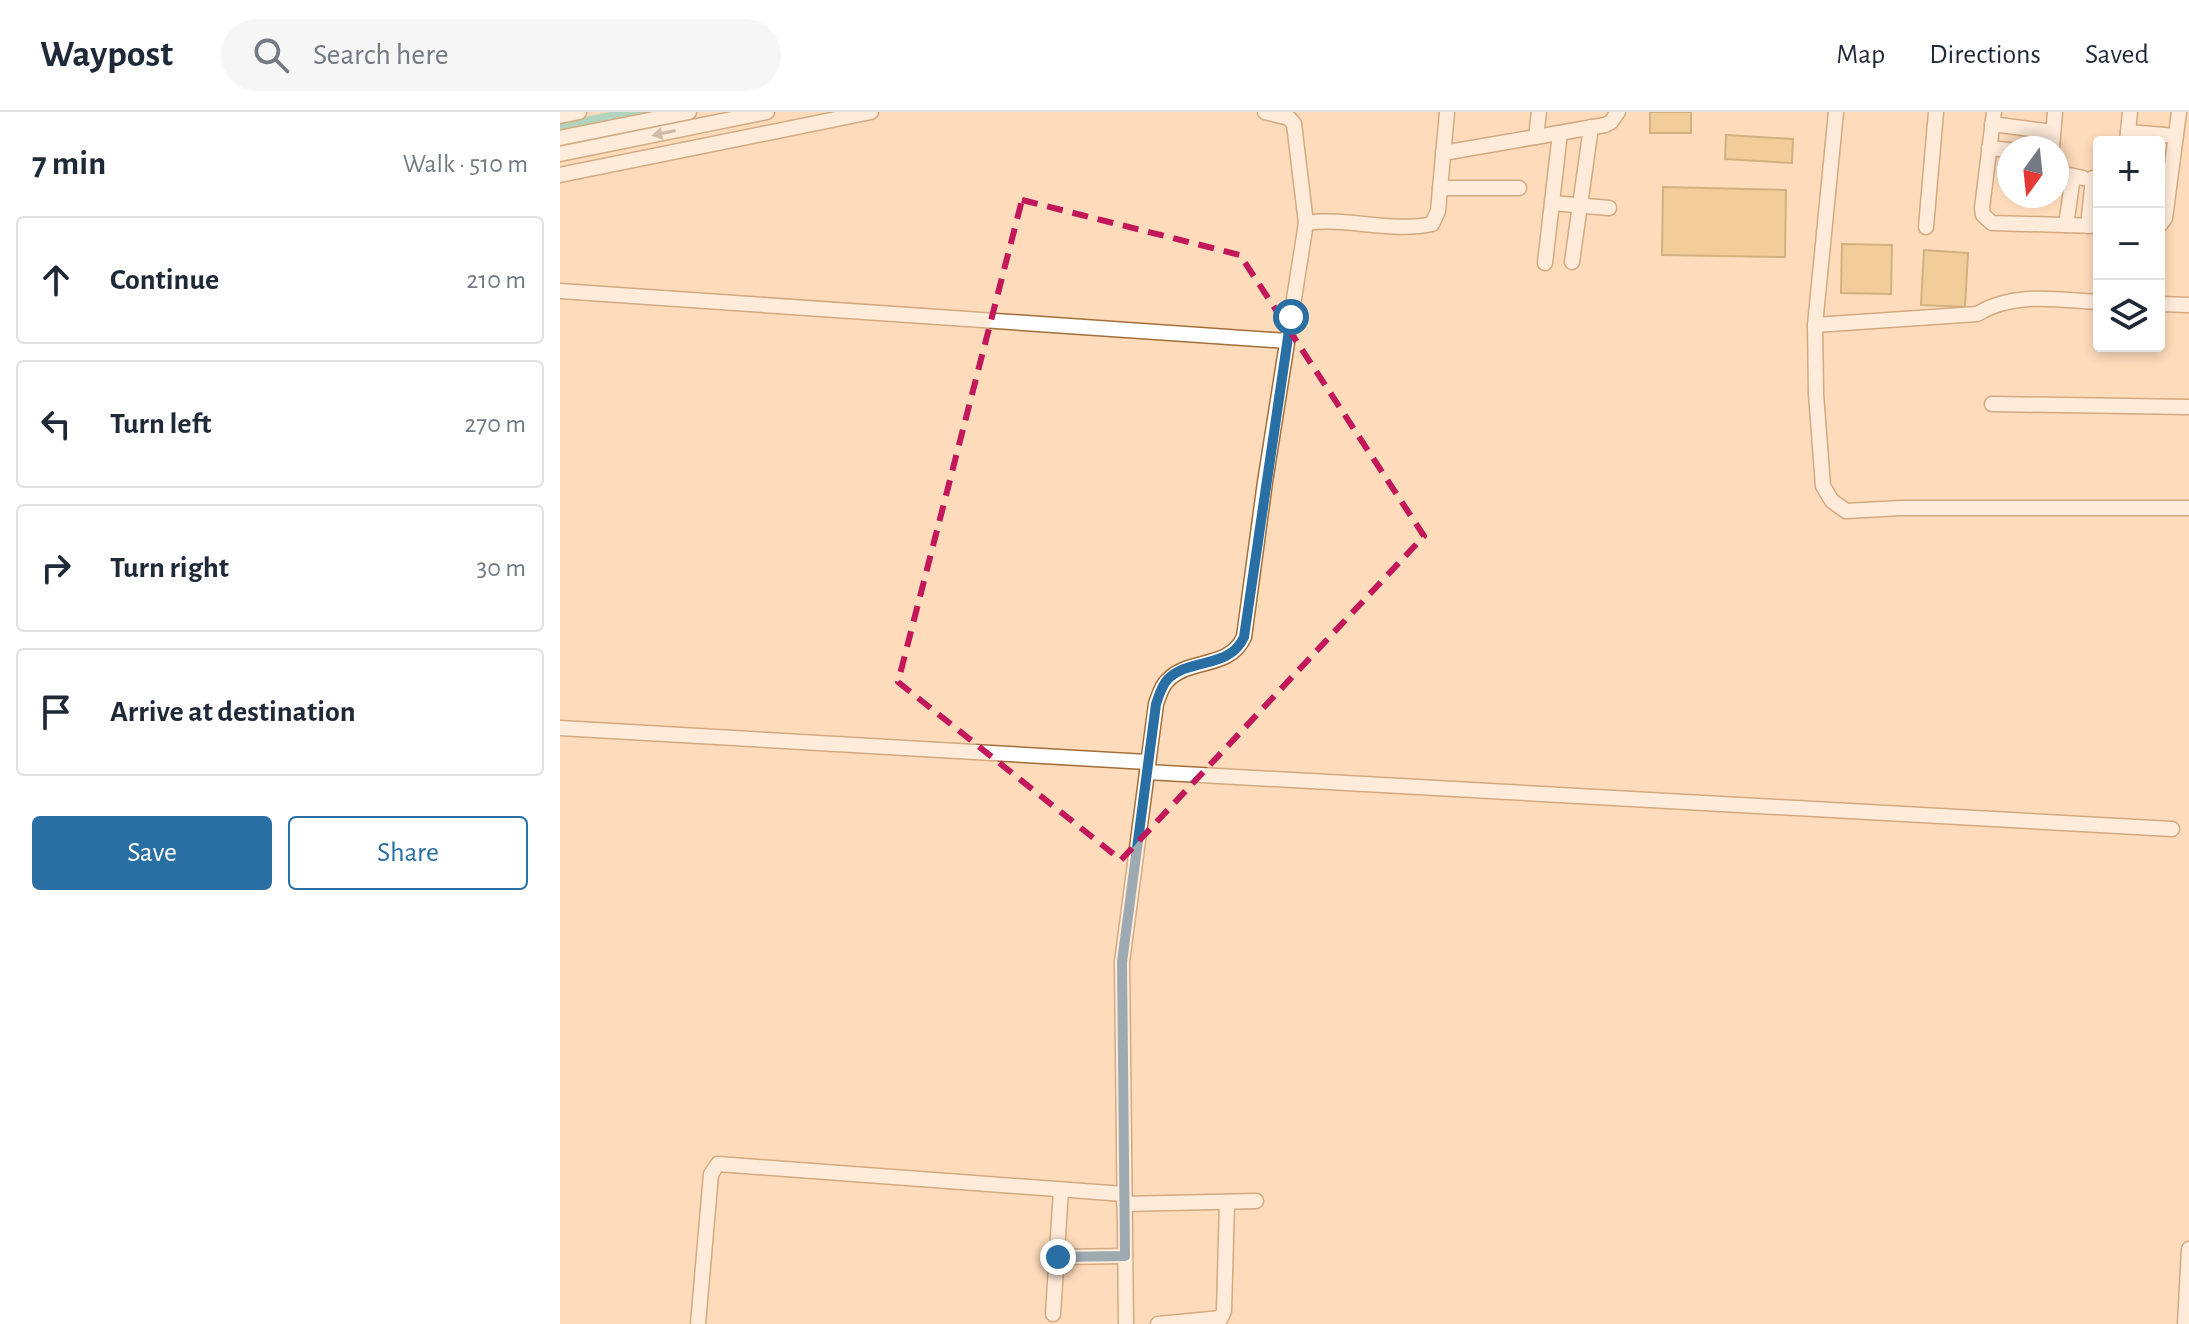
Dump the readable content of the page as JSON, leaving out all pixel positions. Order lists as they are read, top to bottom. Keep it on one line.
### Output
{"north":"bottom","page":{"header":"Waypost","search":"Search here","nav":["Map","Directions","Saved"],"heading":["7 min","Walk · 510 m"],"map_buttons":["+","−"],"list":[["Continue","210 m"],["Turn left","270 m"],["Turn right","30 m"],"Arrive at destination"],"buttons":["Save","Share"]}}
